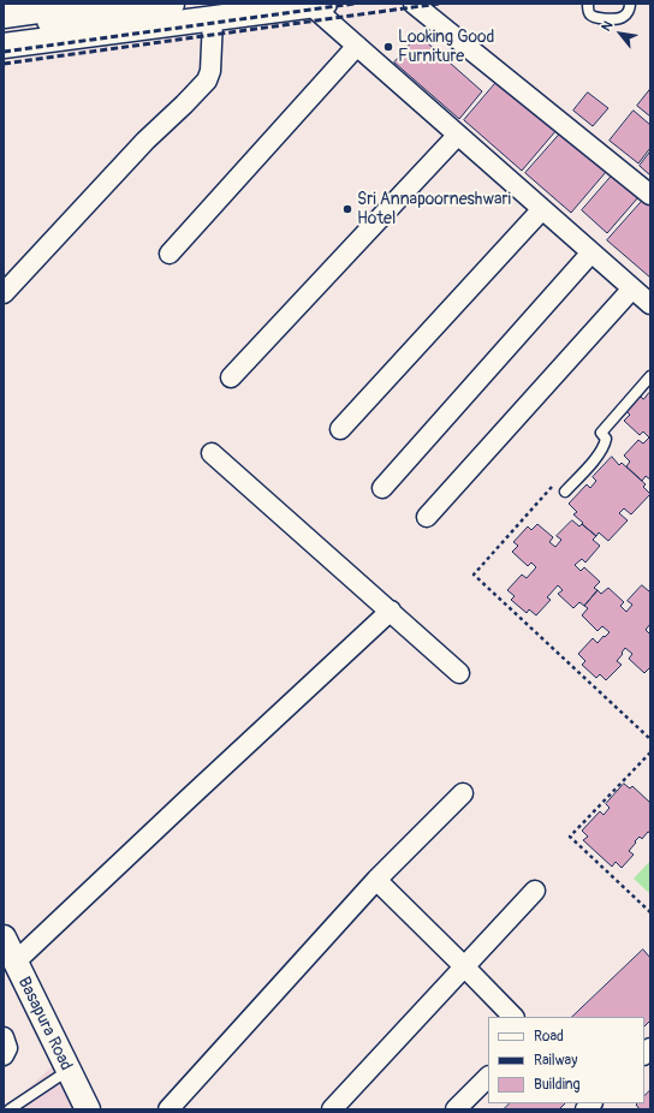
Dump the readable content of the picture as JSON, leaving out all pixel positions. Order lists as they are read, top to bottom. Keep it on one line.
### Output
{"streets":{"street":["Basapura Road"]},"places":["Looking Good Furniture","Sri Annapoorneshwari Hotel"],"legend":["Road","Railway","Building"],"north":"top left"}
